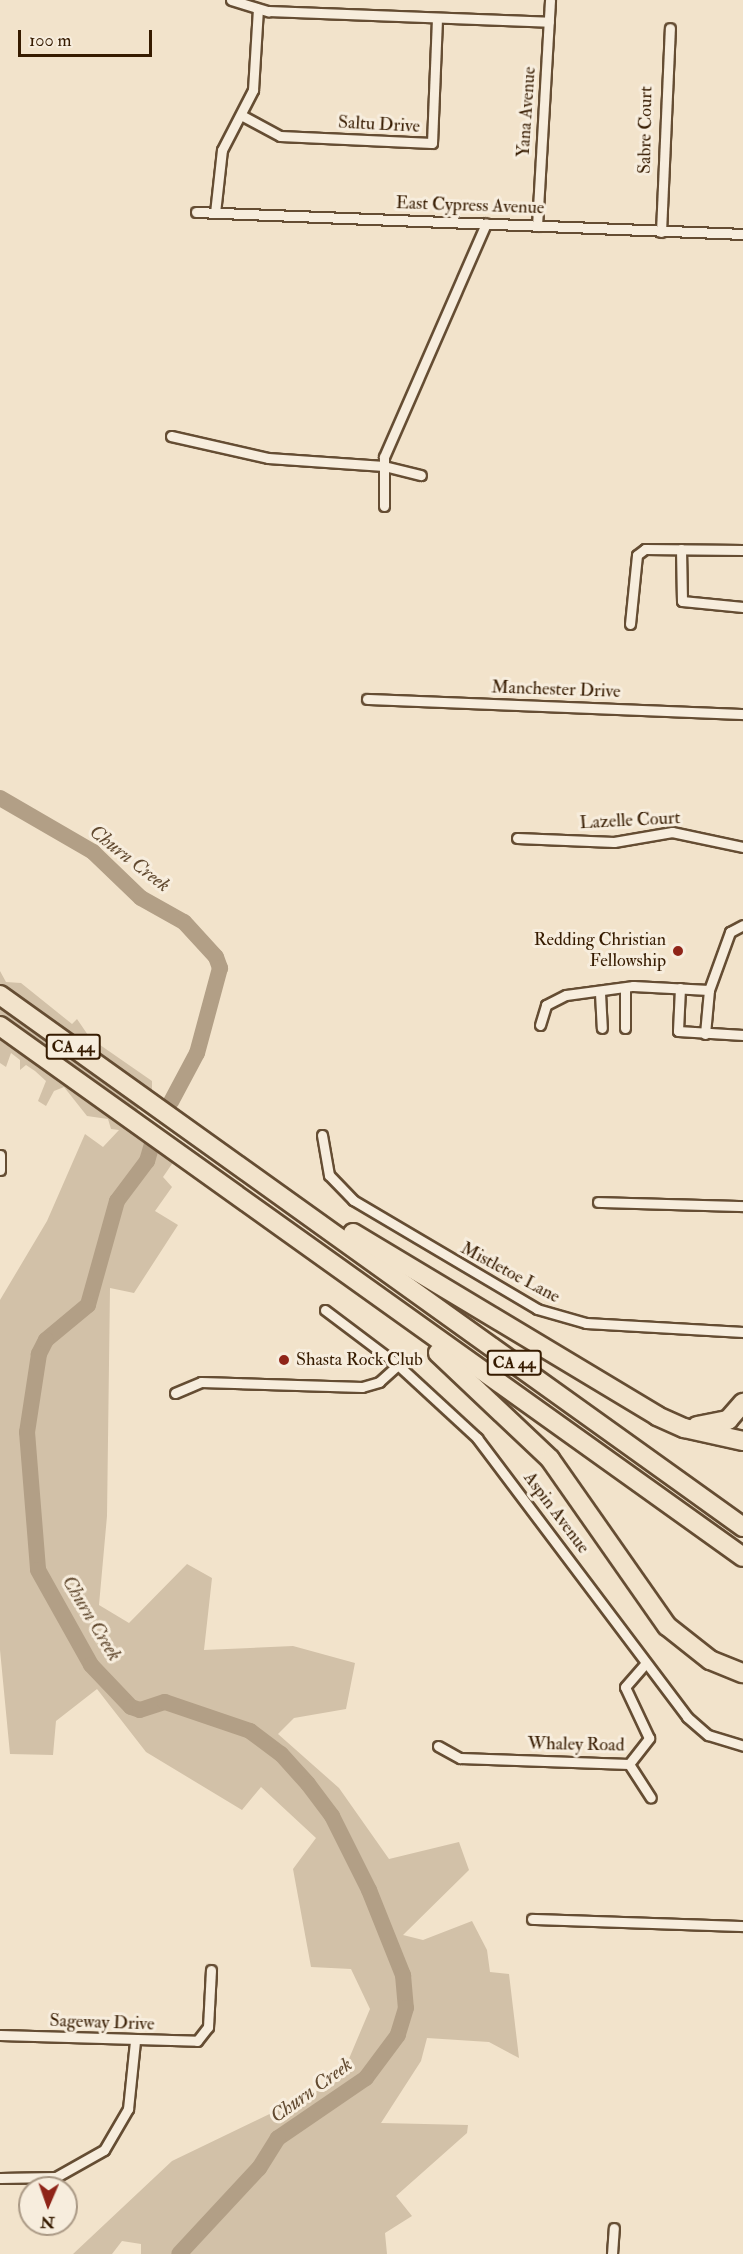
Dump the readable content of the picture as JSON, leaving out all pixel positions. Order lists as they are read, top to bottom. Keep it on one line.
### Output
{"streets":{"highway":["CA 44"],"street":["Yana Avenue","Saltu Drive","Sabre Court","East Cypress Avenue","Manchester Drive","Lazelle Court","Mistletoe Lane","Aspin Avenue","Whaley Road","Sageway Drive"]},"crossings":[["Yana Avenue","East Cypress Avenue"],["Sabre Court","East Cypress Avenue"],["Aspin Avenue","Whaley Road"]],"water":["Churn Creek"],"places":["Redding Christian Fellowship","Shasta Rock Club"],"scale_bar":"100 m","north":"bottom"}
